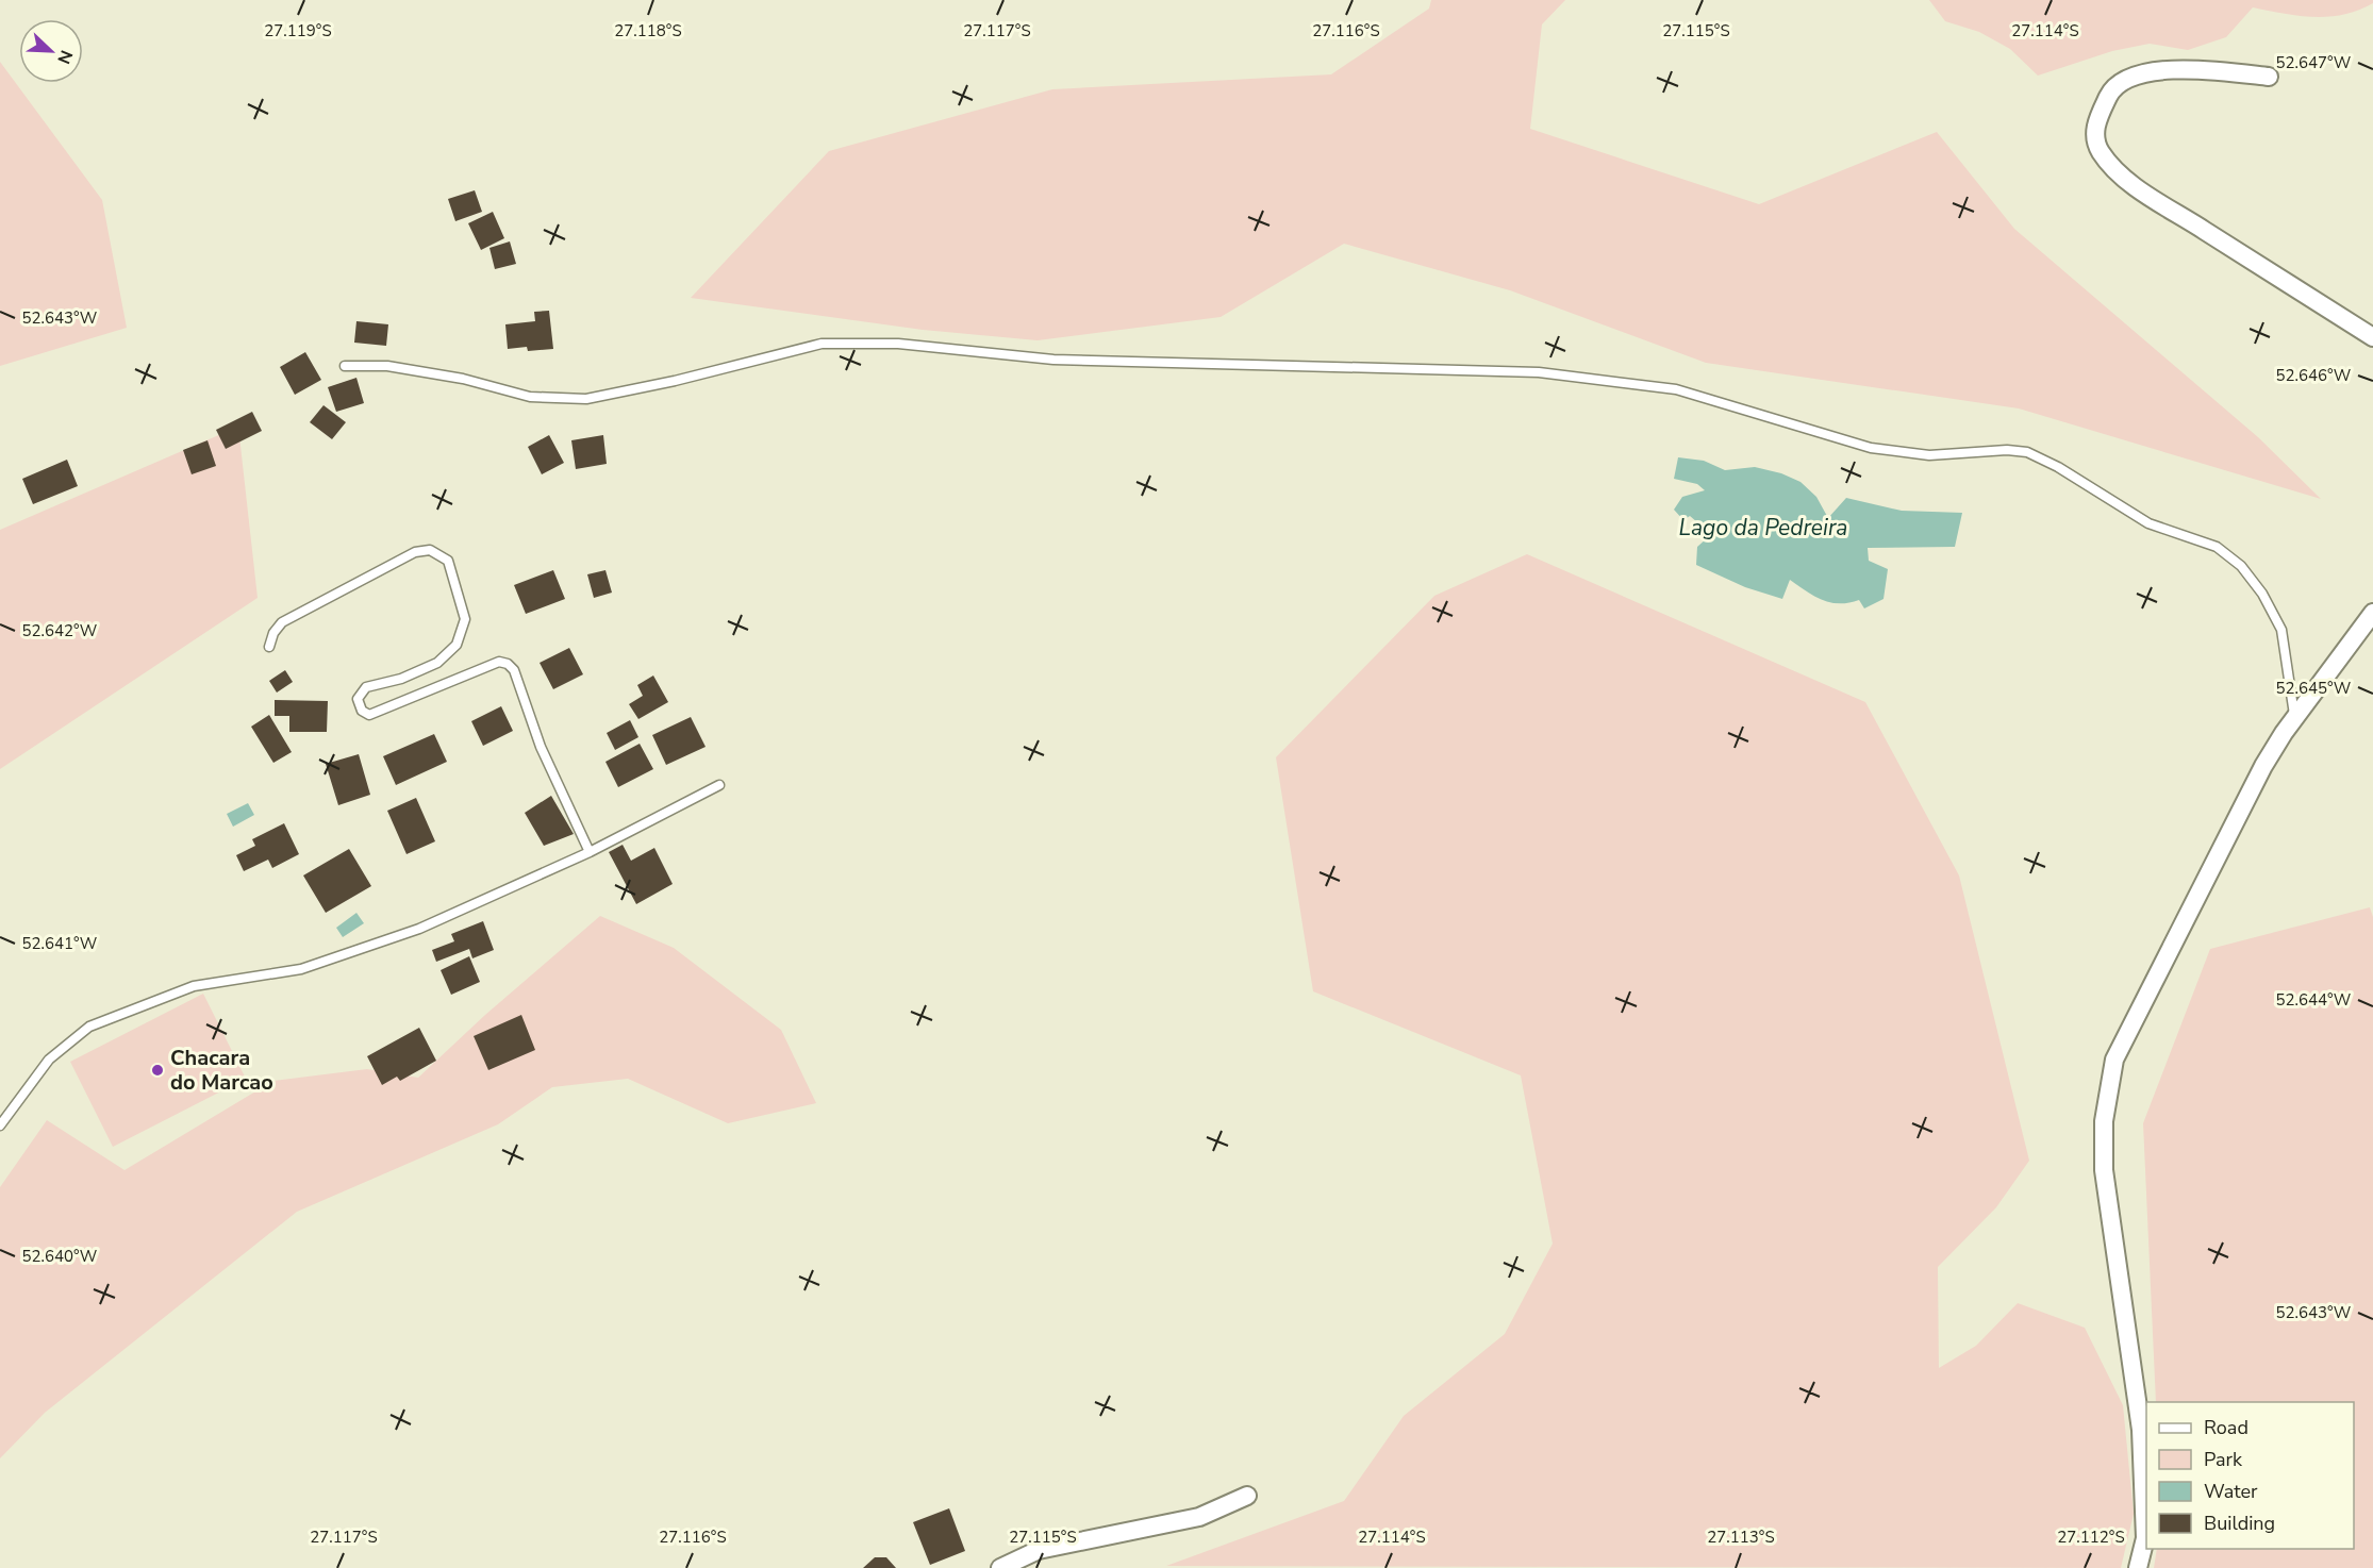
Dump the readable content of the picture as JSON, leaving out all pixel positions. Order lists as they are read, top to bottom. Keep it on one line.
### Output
{"water":["Lago da Pedreira"],"places":["Chacara do Marcao"],"legend":["Road","Park","Water","Building"],"north":"bottom right","coordinates":["27.119°S","27.118°S","27.117°S","27.116°S","27.115°S","27.114°S","52.647°W","52.643°W","52.646°W","52.642°W","52.645°W","52.641°W","52.644°W","52.640°W","27.113°S","27.112°S"]}
